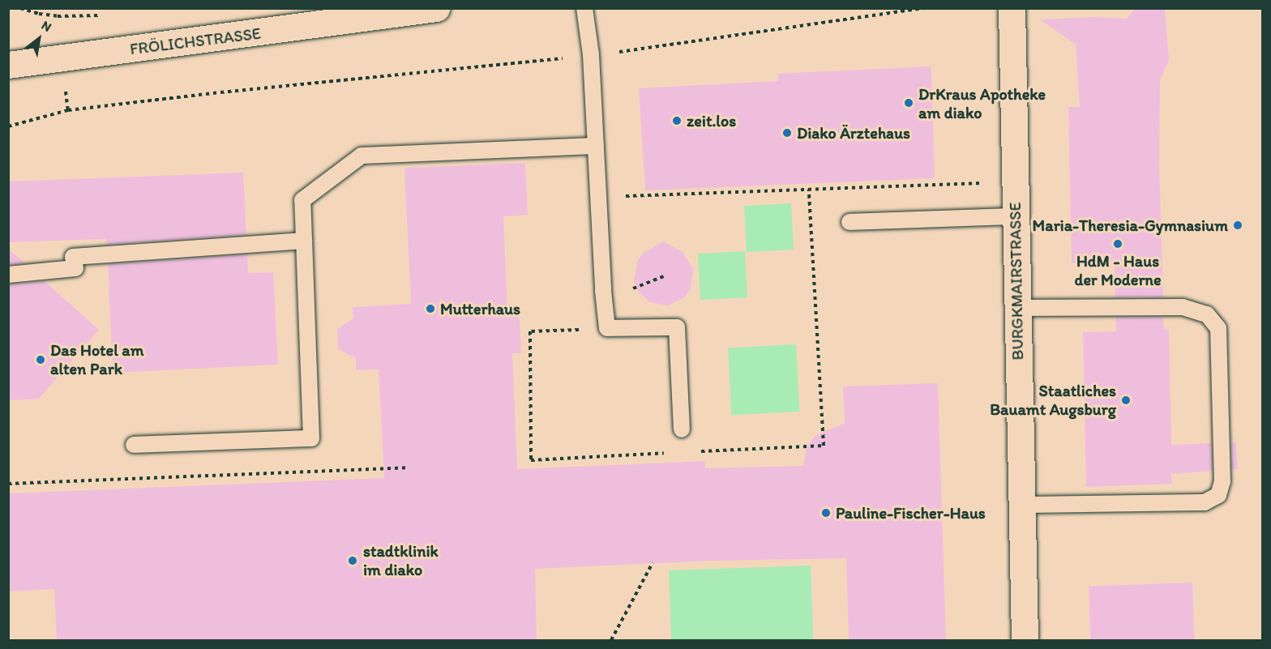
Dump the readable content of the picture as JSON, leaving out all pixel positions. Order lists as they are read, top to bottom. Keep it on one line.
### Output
{"streets":{"street":["FRÖLICHSTRASSE","BURGKMAIRSTRASSE"]},"places":["DrKraus Apotheke am diako","zeit.los","Diako Ärztehaus","Maria-Theresia-Gymnasium","HdM - Haus der Moderne","Mutterhaus","Das Hotel am alten Park","Staatliches Bauamt Augsburg","Pauline-Fischer-Haus","stadtklinik im diako"],"north":"top right"}
